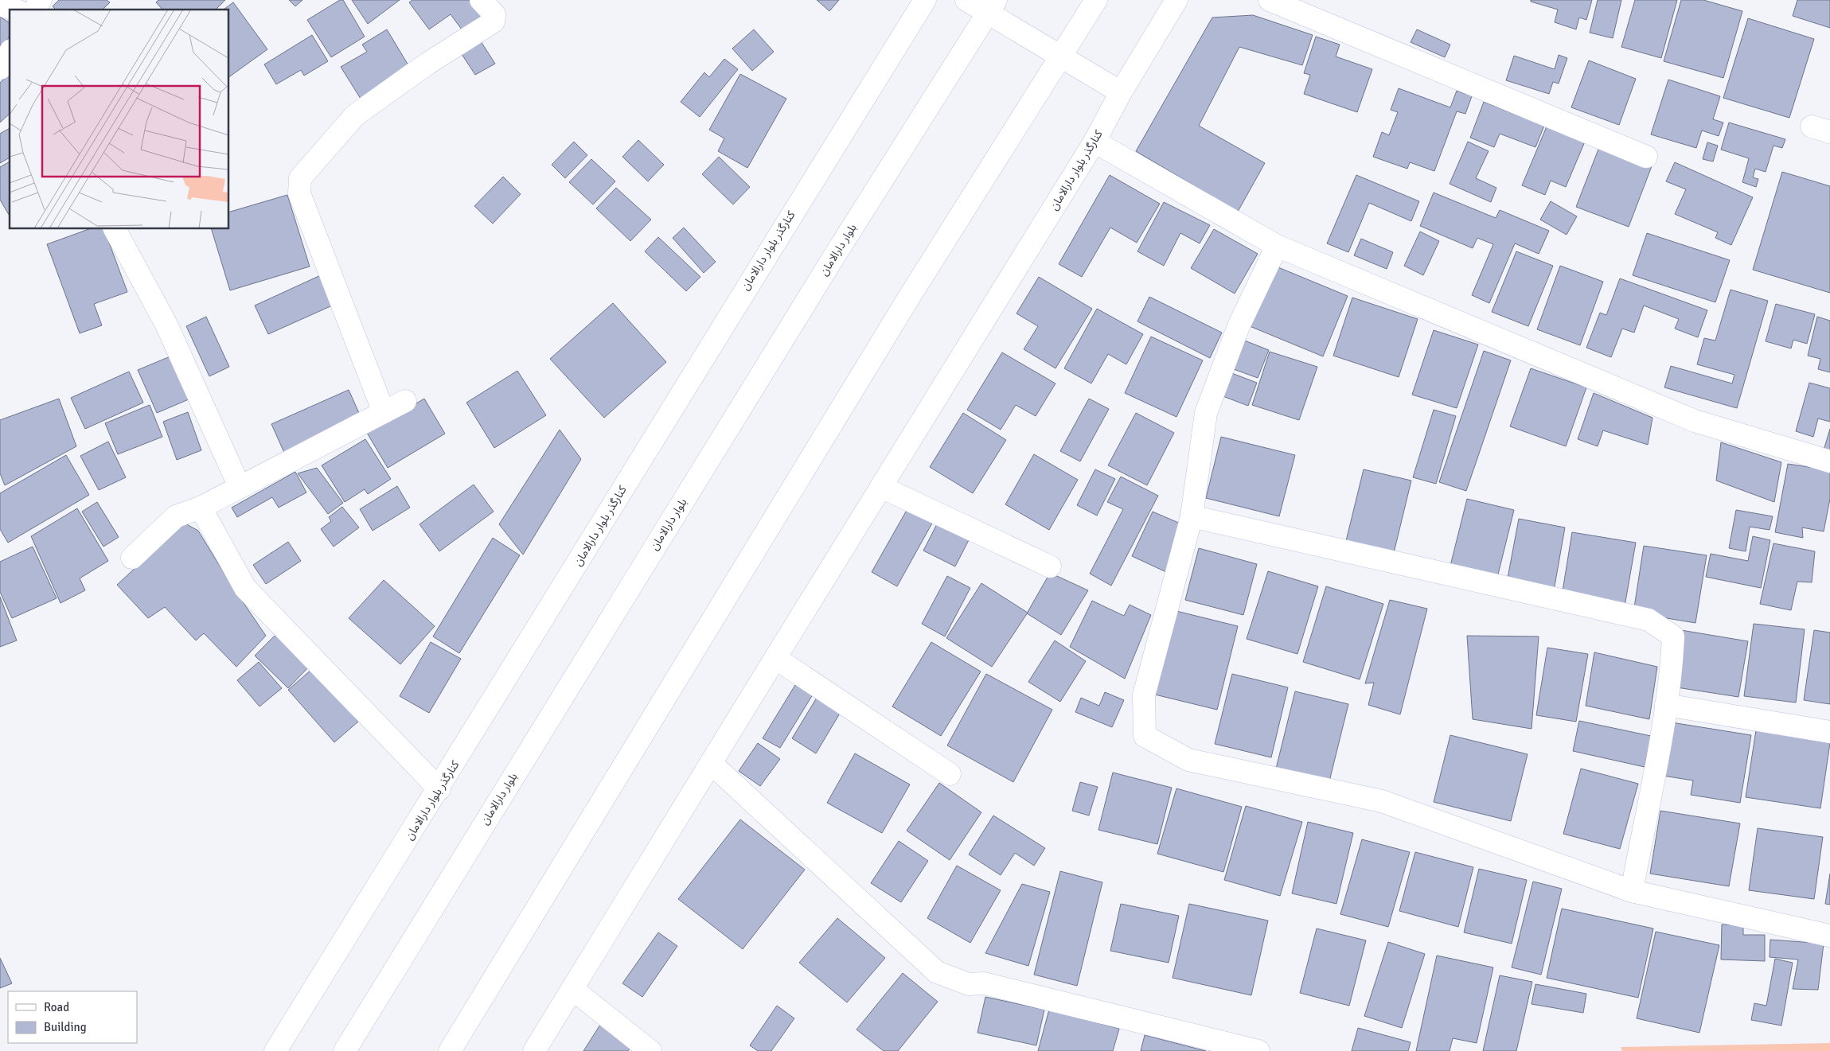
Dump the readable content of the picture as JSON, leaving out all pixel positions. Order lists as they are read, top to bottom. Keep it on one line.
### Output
{"streets":{"street":["کنارگذر بلوار دارالامان","بلوار دارالامان"]},"legend":["Road","Building"]}
